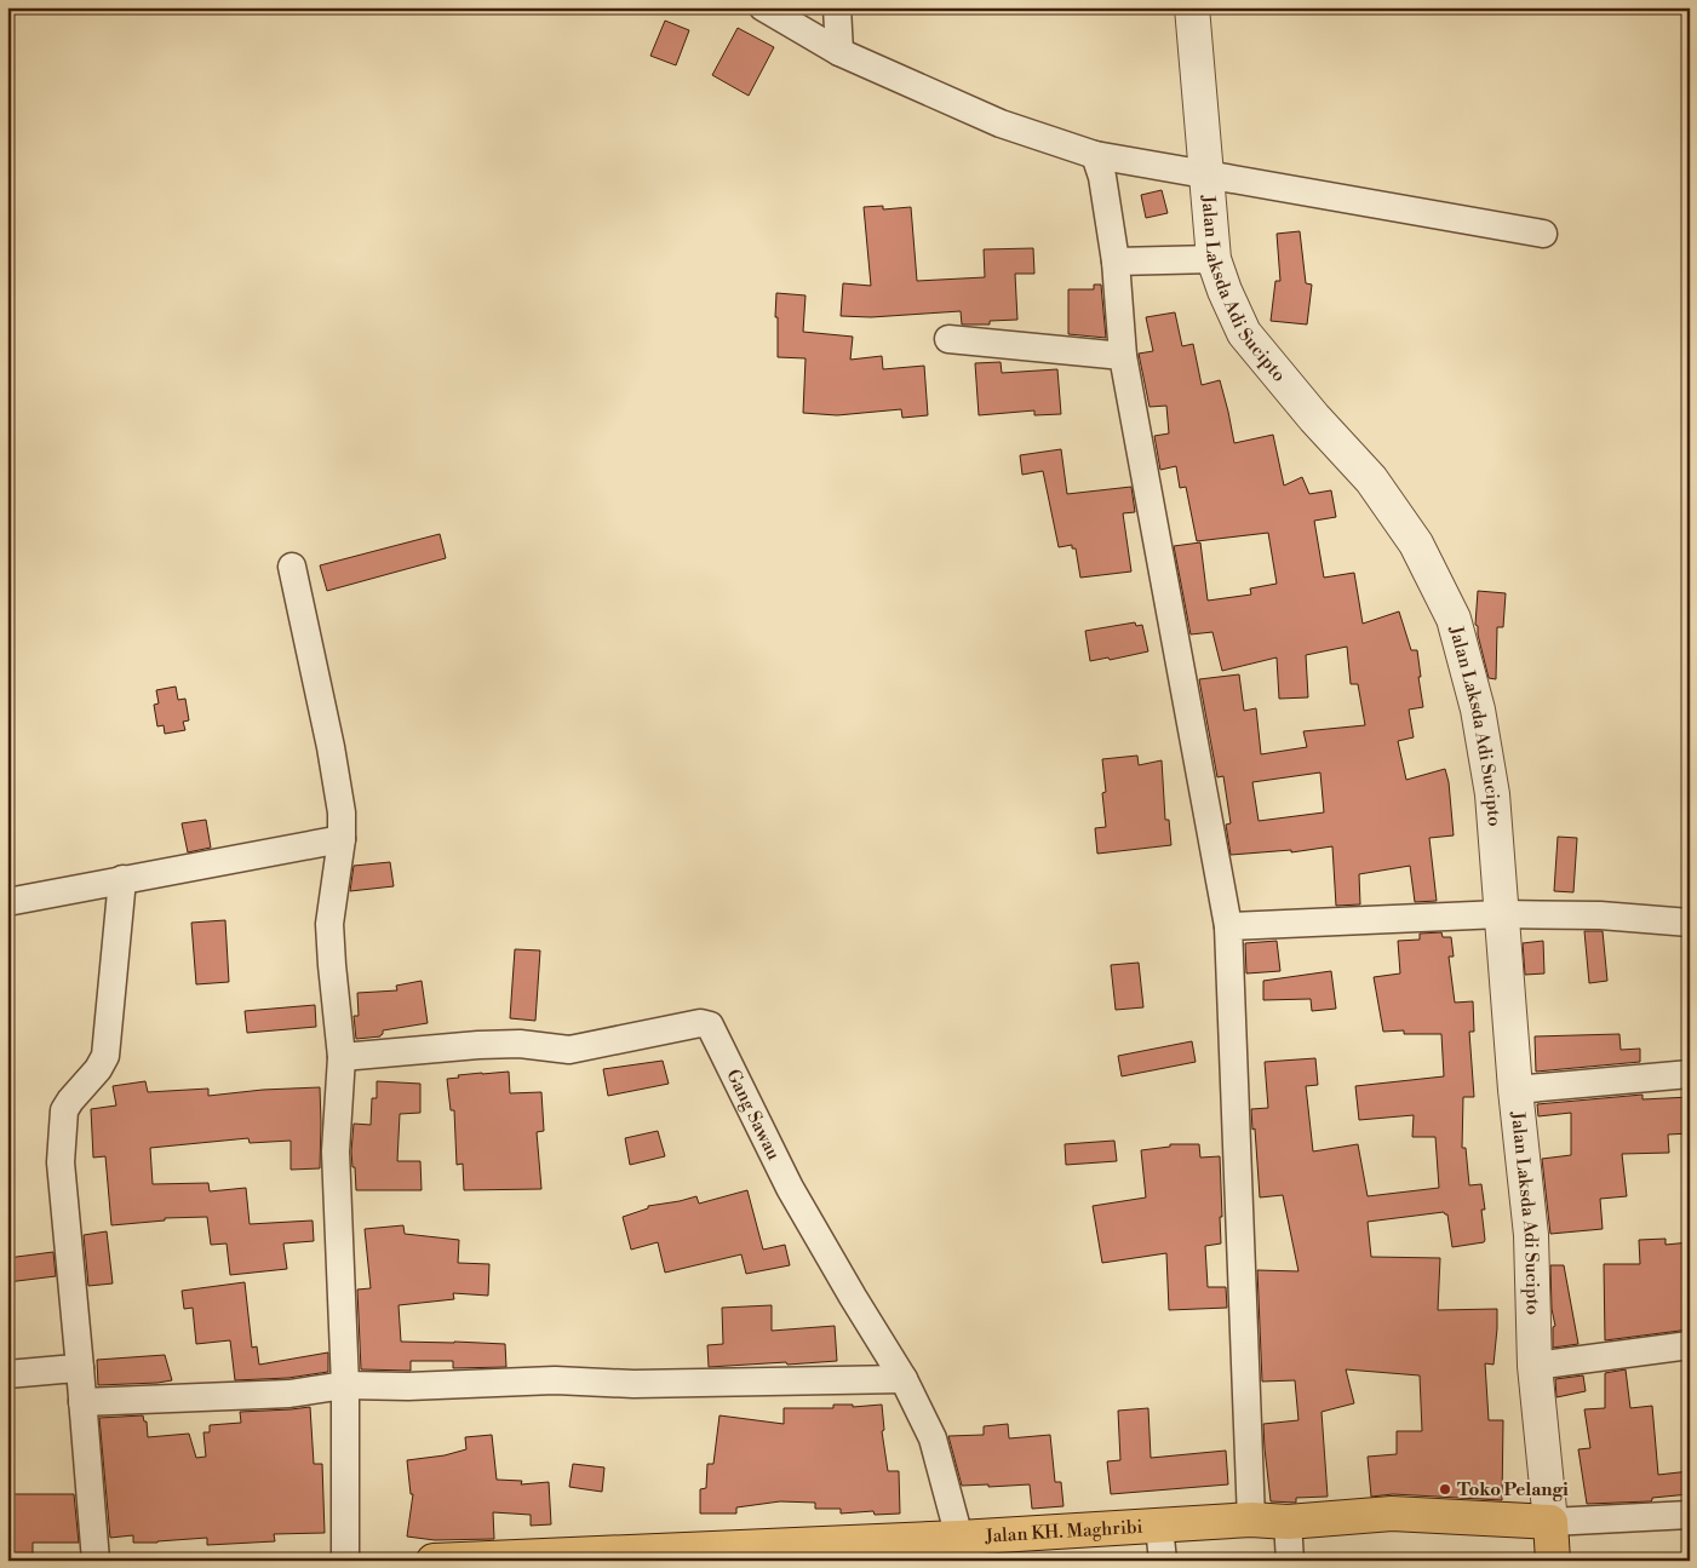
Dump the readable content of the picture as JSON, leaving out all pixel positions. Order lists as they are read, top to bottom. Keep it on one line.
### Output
{"streets":{"highway":["Jalan KH. Maghribi"],"street":["Jalan Laksda Adi Sucipto","Gang Sawau"]},"crossings":[["Jalan Laksda Adi Sucipto","Jalan KH. Maghribi"],["Gang Sawau","Jalan KH. Maghribi"]],"places":["Toko Pelangi"]}
